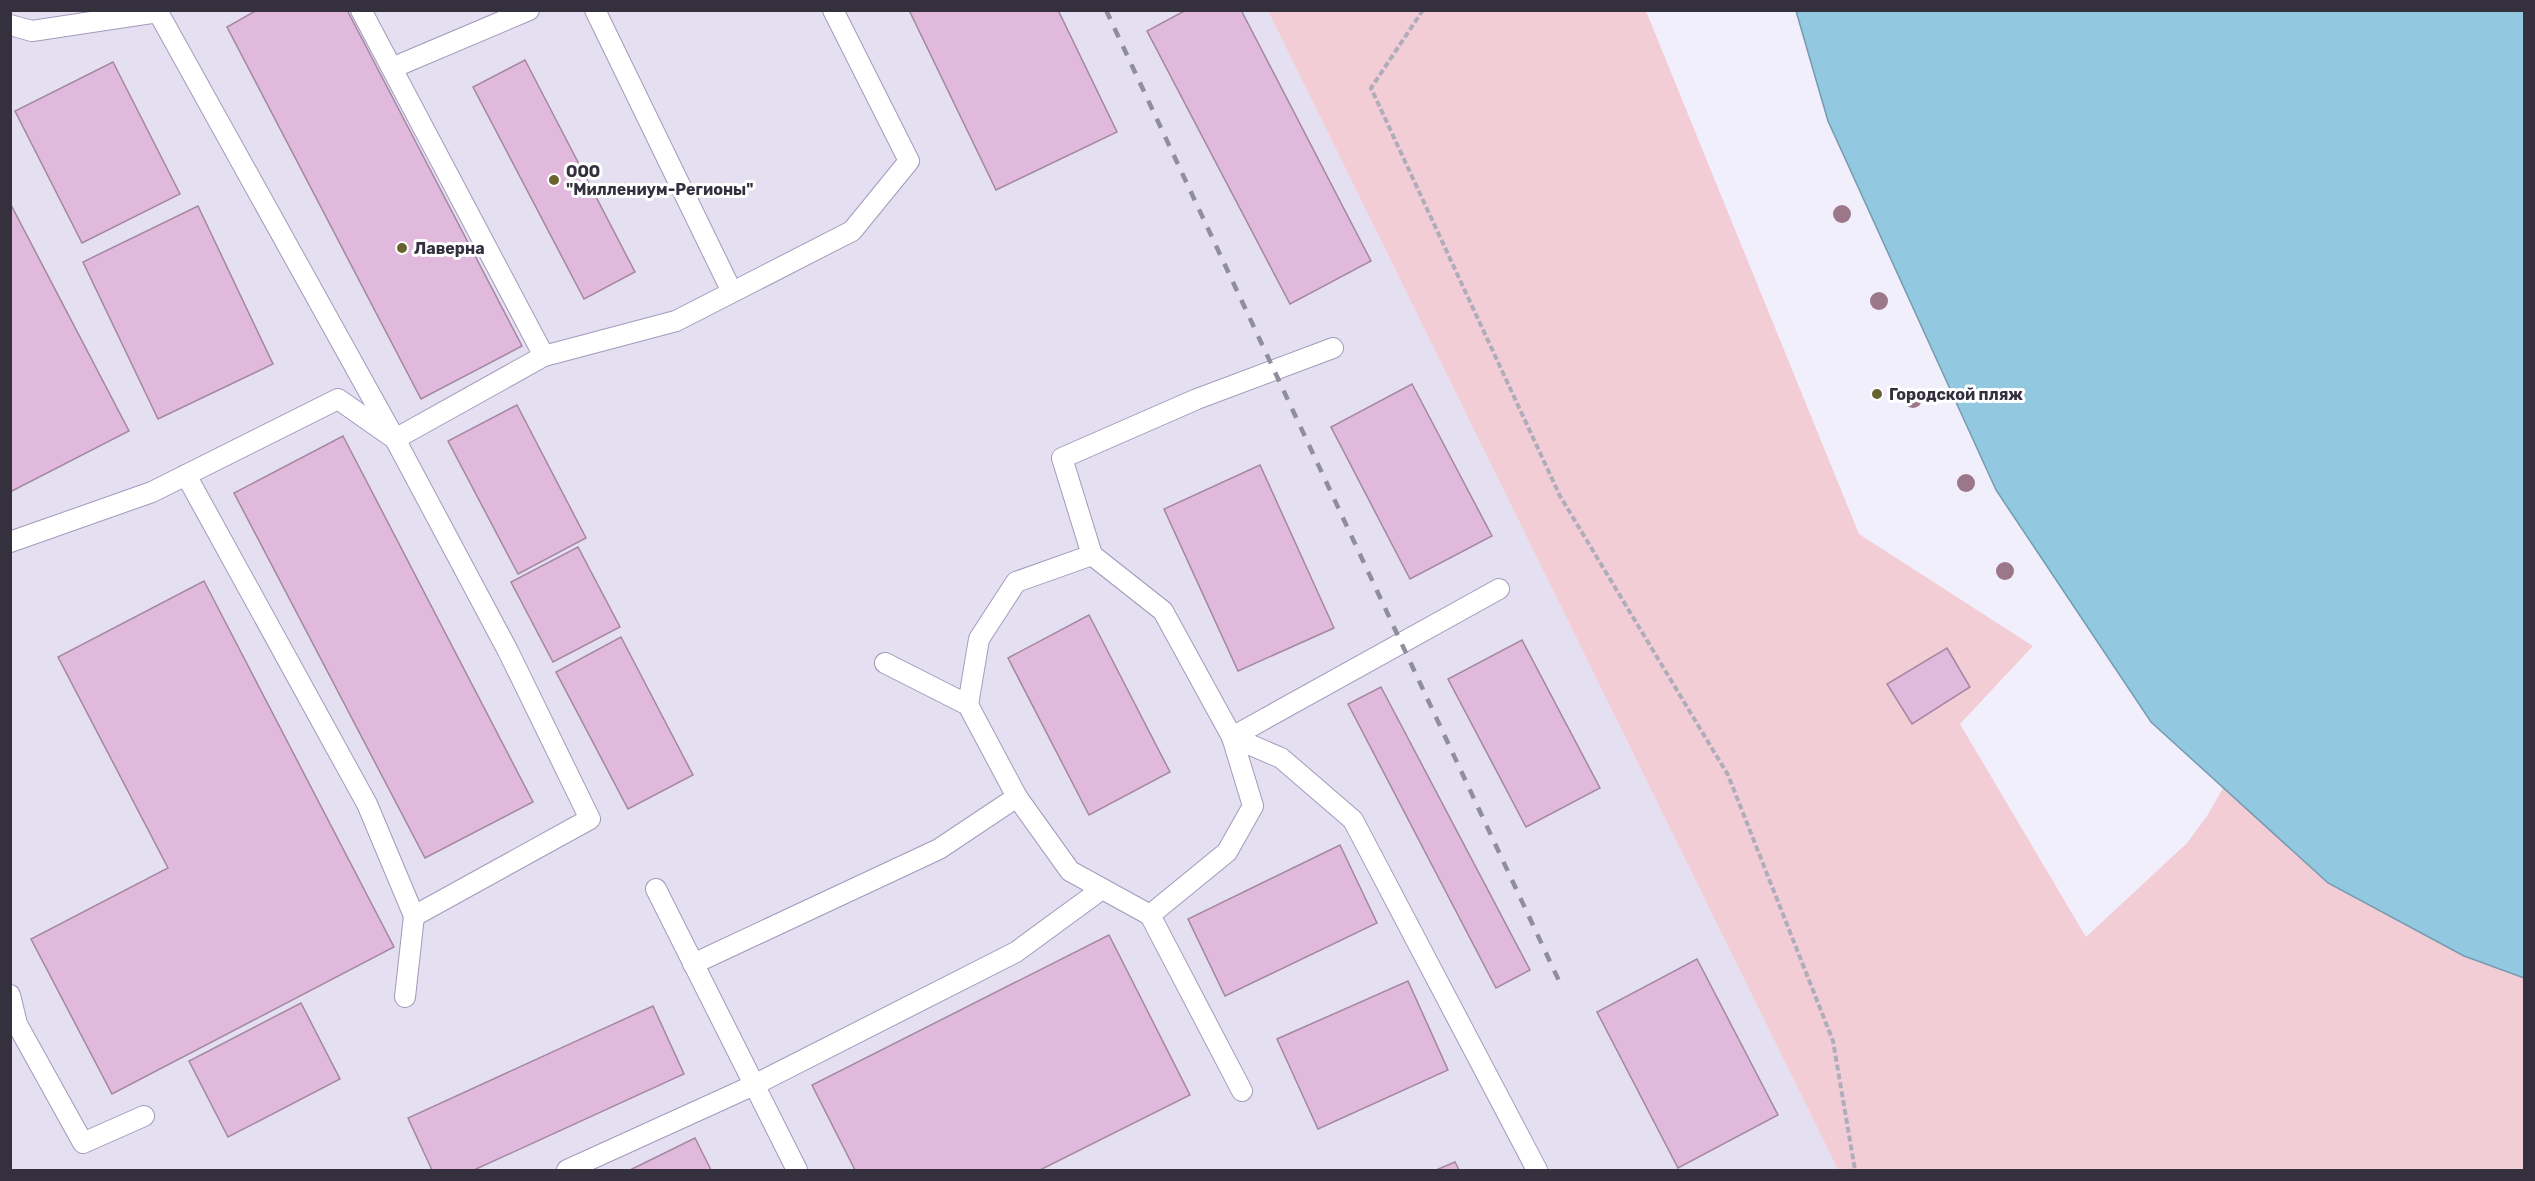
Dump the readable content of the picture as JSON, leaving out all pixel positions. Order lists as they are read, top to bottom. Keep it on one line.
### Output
{"places":["ООО \"Миллениум-Регионы\"","Лаверна","Городской пляж"]}
